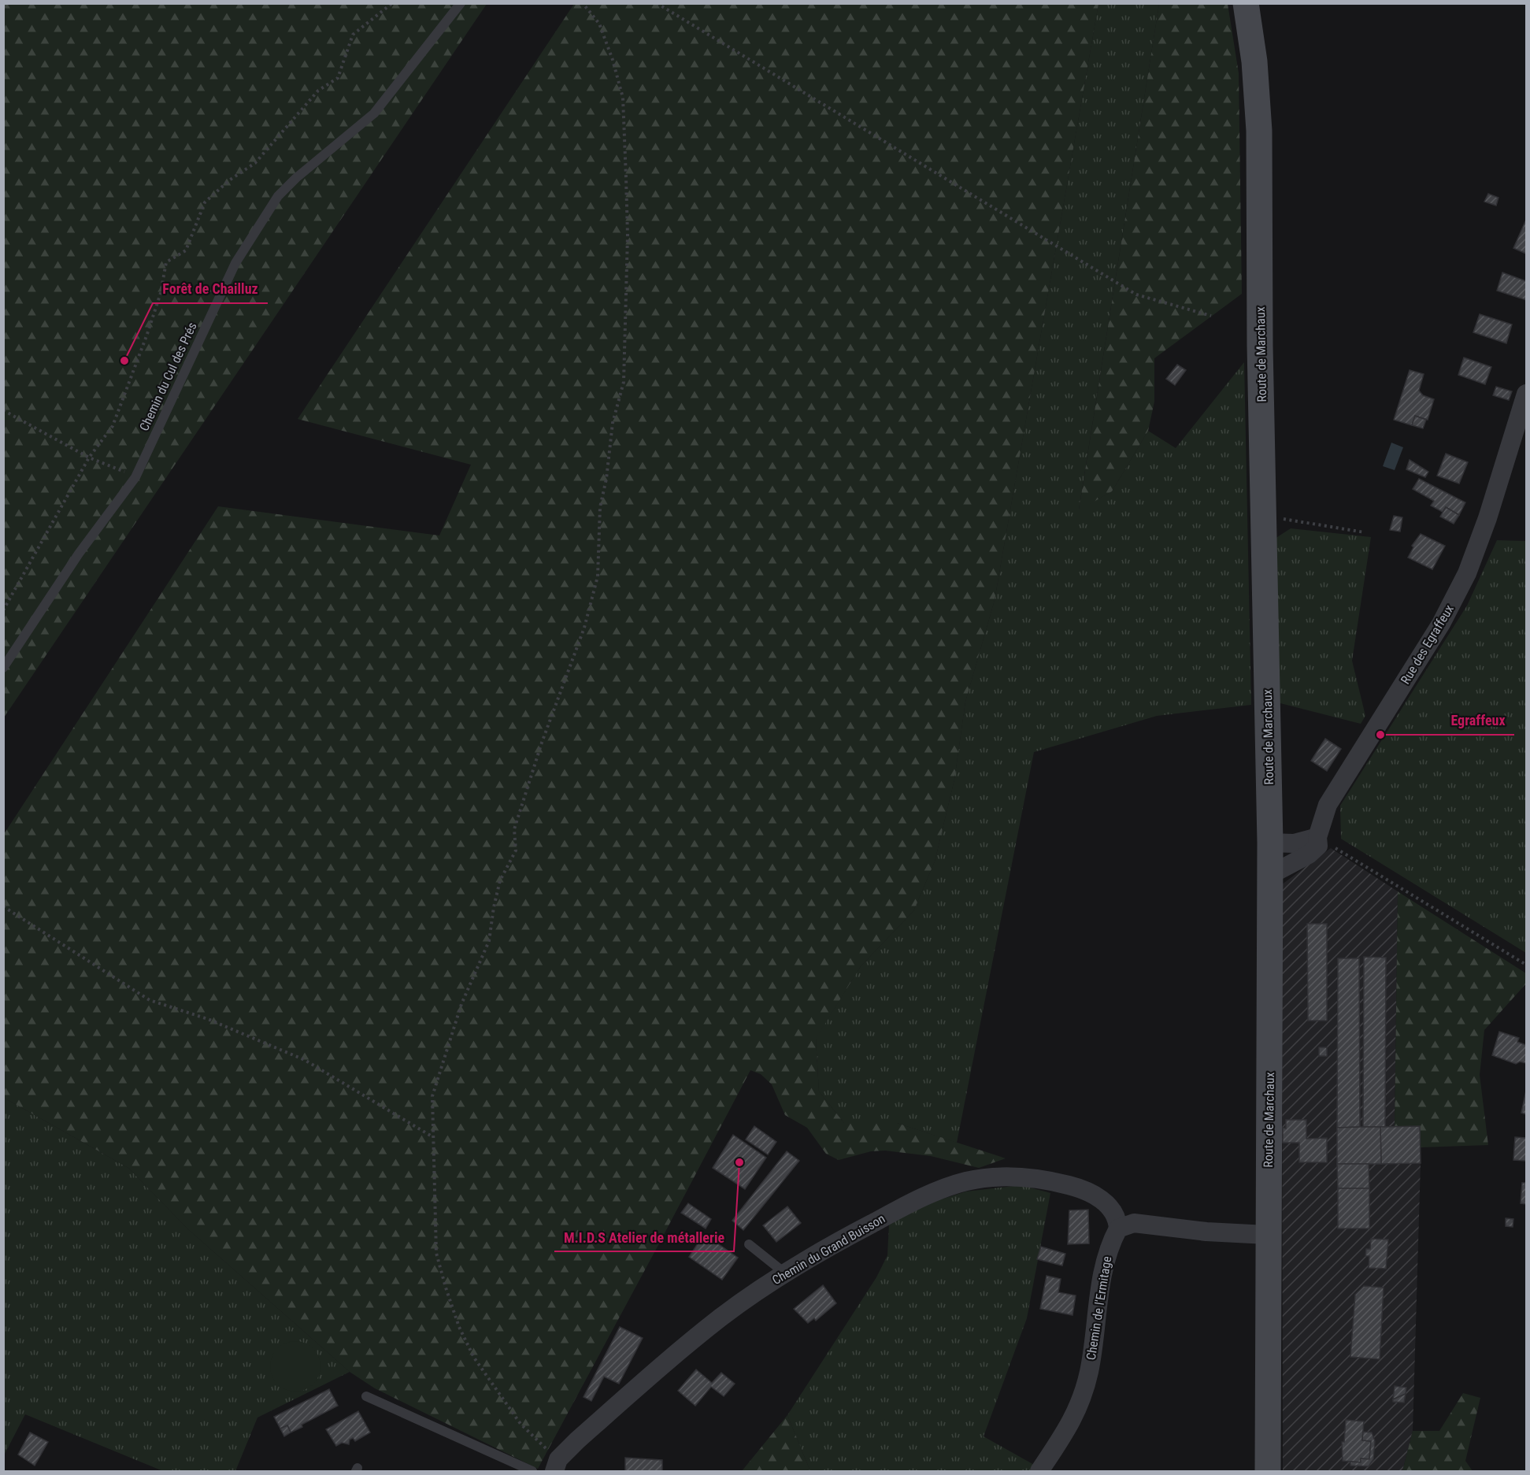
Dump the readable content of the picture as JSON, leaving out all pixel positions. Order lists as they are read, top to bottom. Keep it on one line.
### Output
{"streets":{"main road":["Route de Marchaux"],"street":["Rue des Egraffeux","Chemin du Grand Buisson","Chemin de l'Ermitage"],"lane":["Chemin du Cul des Prés"]},"crossings":[["Route de Marchaux","Rue des Egraffeux"],["Chemin du Grand Buisson","Chemin de l'Ermitage"]],"places":["Forêt de Chailluz","Egraffeux","M.I.D.S Atelier de métallerie"]}
